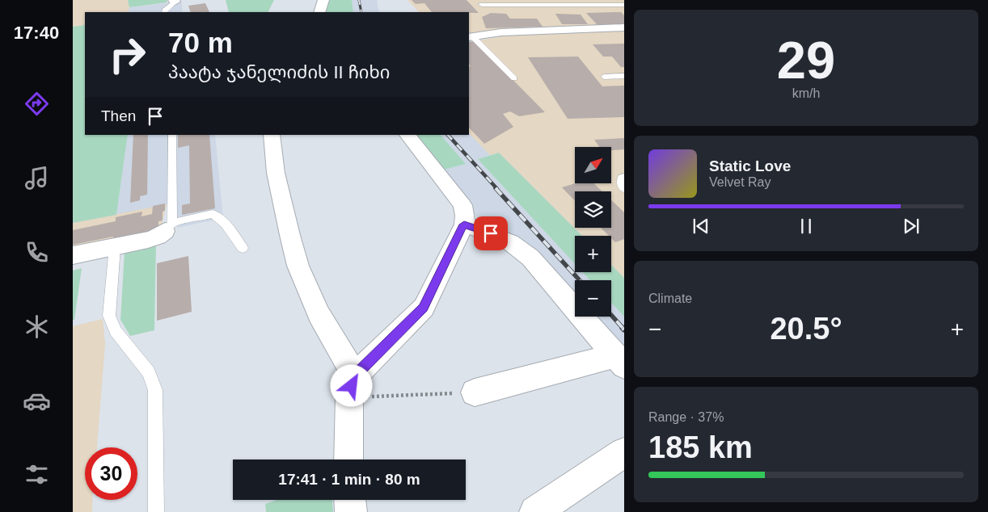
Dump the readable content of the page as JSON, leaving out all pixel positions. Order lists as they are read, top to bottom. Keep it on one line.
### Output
{"north":"top right","page":{"tabs":"17:40","tile":[["29","km/h"],"Climate",["Range · 37%","185 km"]],"turn":["70 m","პაატა ჯანელიძის II ჩიხი"],"then":"Then","map_buttons":["+","−"],"song":["Static Love","Velvet Ray"],"heat":["−","20.5°","+"],"limit":"30","trip":"17:41 · 1 min · 80 m"}}
